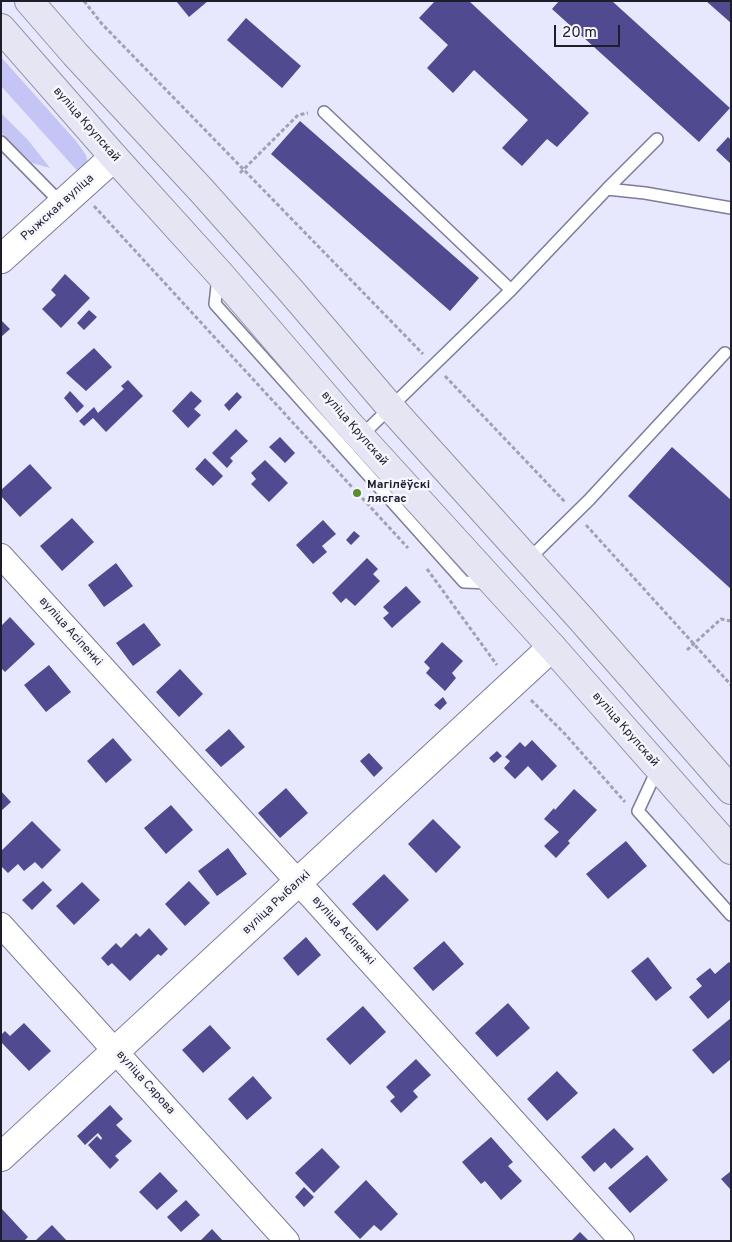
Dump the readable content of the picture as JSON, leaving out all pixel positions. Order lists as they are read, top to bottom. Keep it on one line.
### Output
{"streets":{"main road":["вуліца Крупскай"],"street":["Рыжская вуліца","вуліца Асіпенкі","вуліца Рыбалкі","вуліца Сярова"]},"crossings":[["вуліца Крупскай","Рыжская вуліца"],["вуліца Крупскай","вуліца Рыбалкі"],["вуліца Асіпенкі","вуліца Рыбалкі"],["вуліца Рыбалкі","вуліца Сярова"]],"places":["Магілёўскі лясгас"],"scale_bar":"20 m"}
